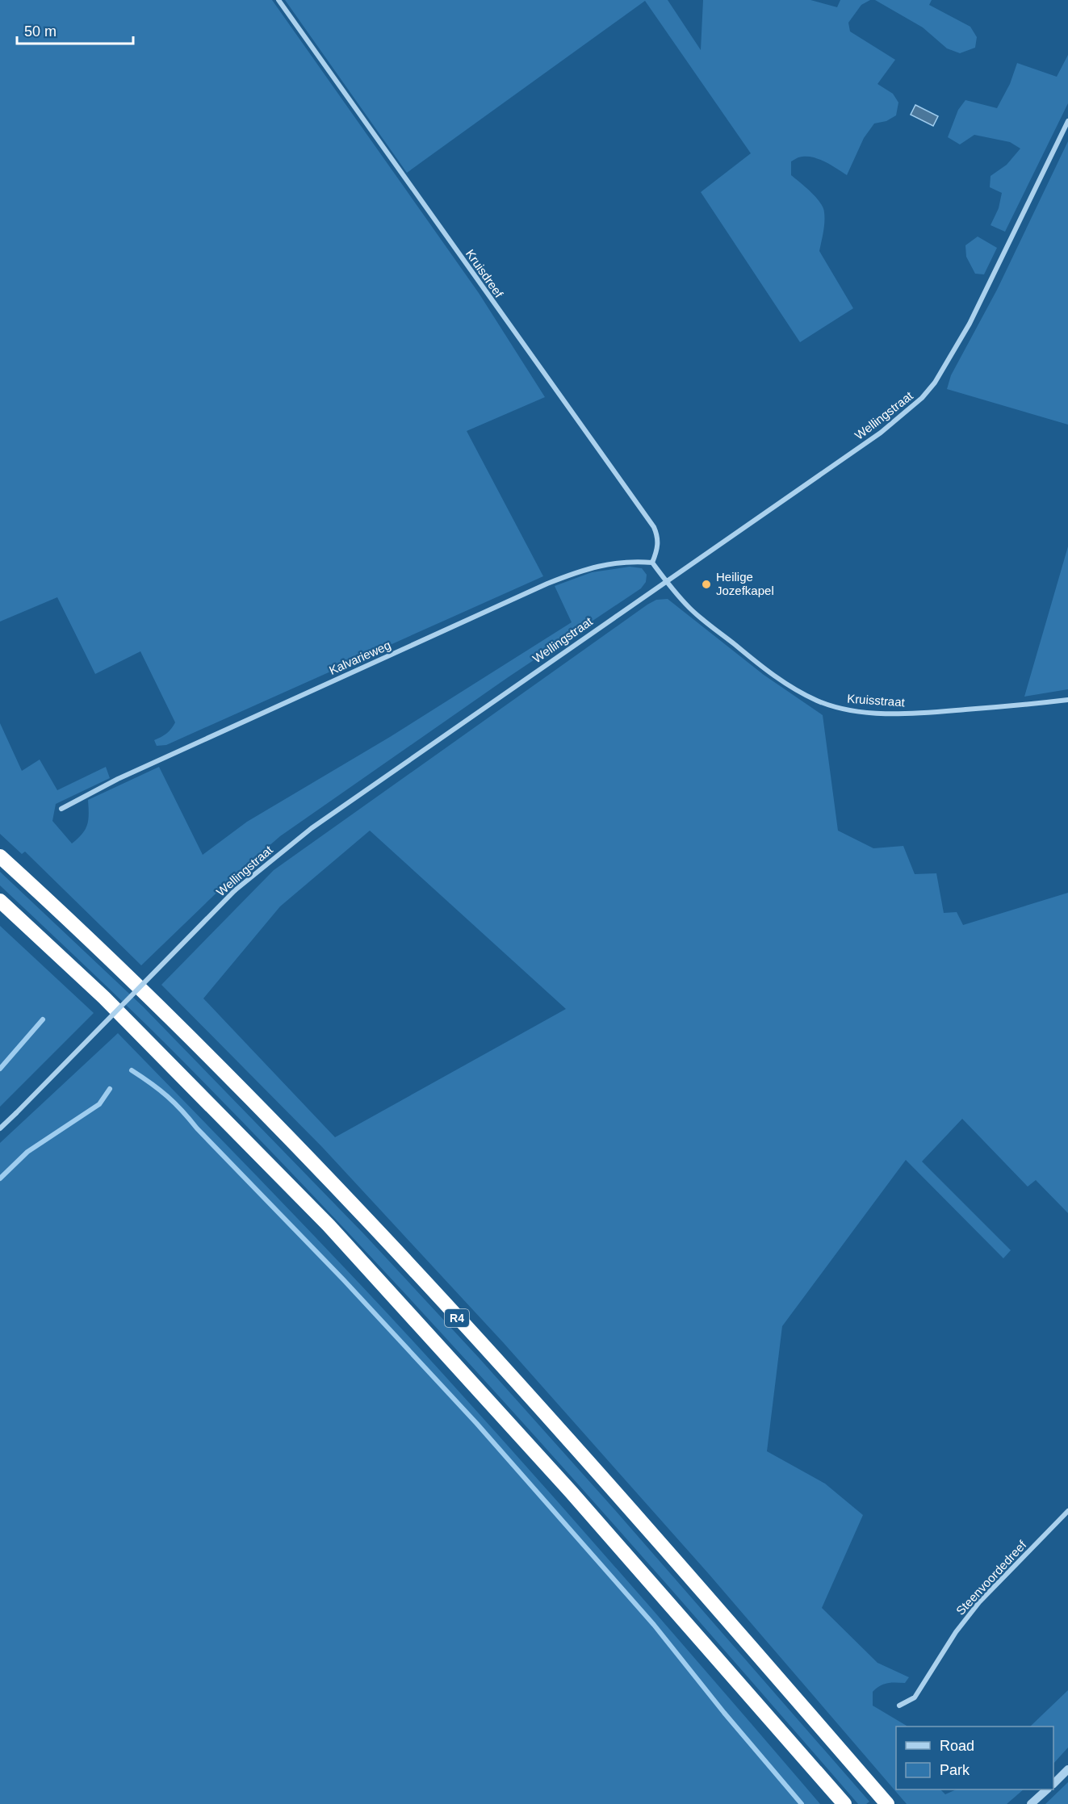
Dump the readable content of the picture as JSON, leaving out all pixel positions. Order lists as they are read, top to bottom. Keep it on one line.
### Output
{"streets":{"highway":["R4"],"street":["Kruisdreef","Wellingstraat","Kalvarieweg","Kruisstraat","Steenvoordedreef"]},"crossings":[["Kruisdreef","Kalvarieweg"],["Wellingstraat","Kruisstraat"]],"places":["Heilige Jozefkapel"],"legend":["Road","Park"],"scale_bar":"50 m"}
